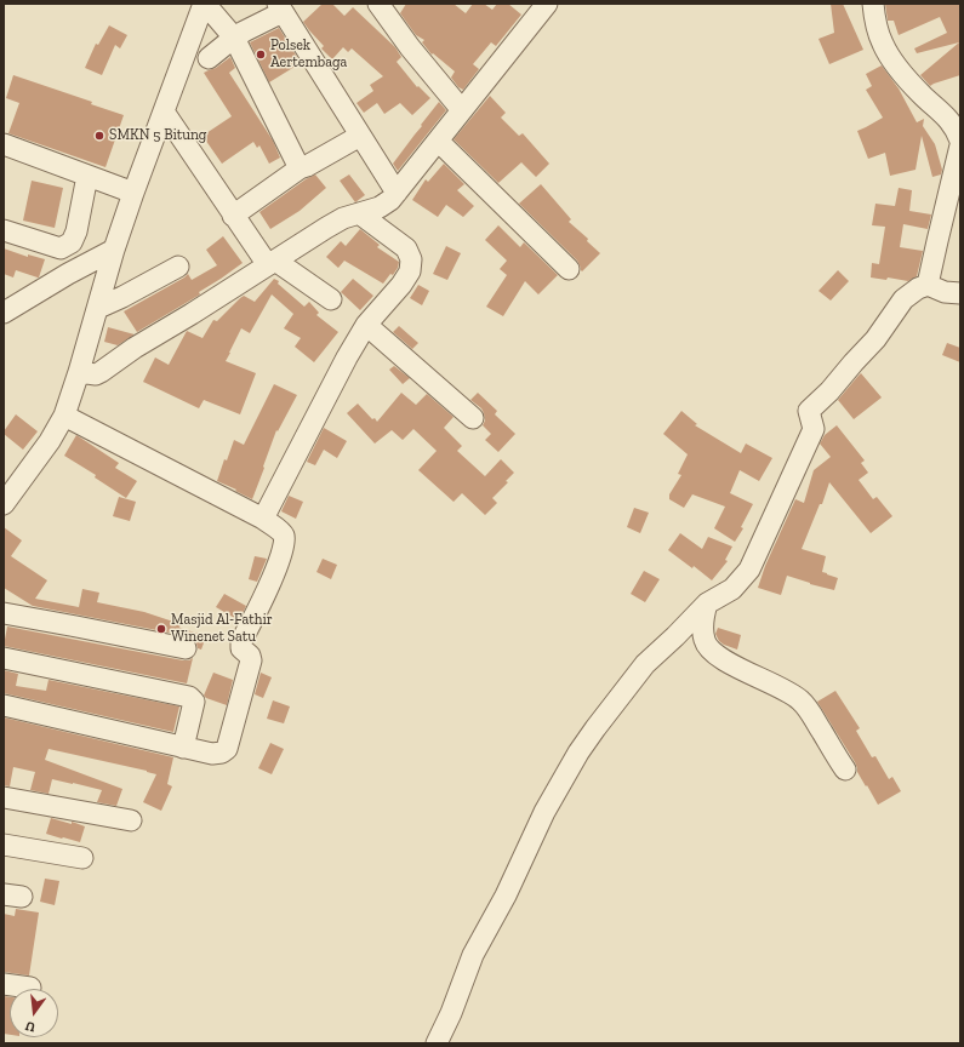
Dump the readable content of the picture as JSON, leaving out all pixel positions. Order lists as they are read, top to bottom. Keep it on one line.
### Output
{"places":["Polsek Aertembaga","SMKN 5 Bitung","Masjid Al-Fathir Winenet Satu"],"north":"bottom"}
